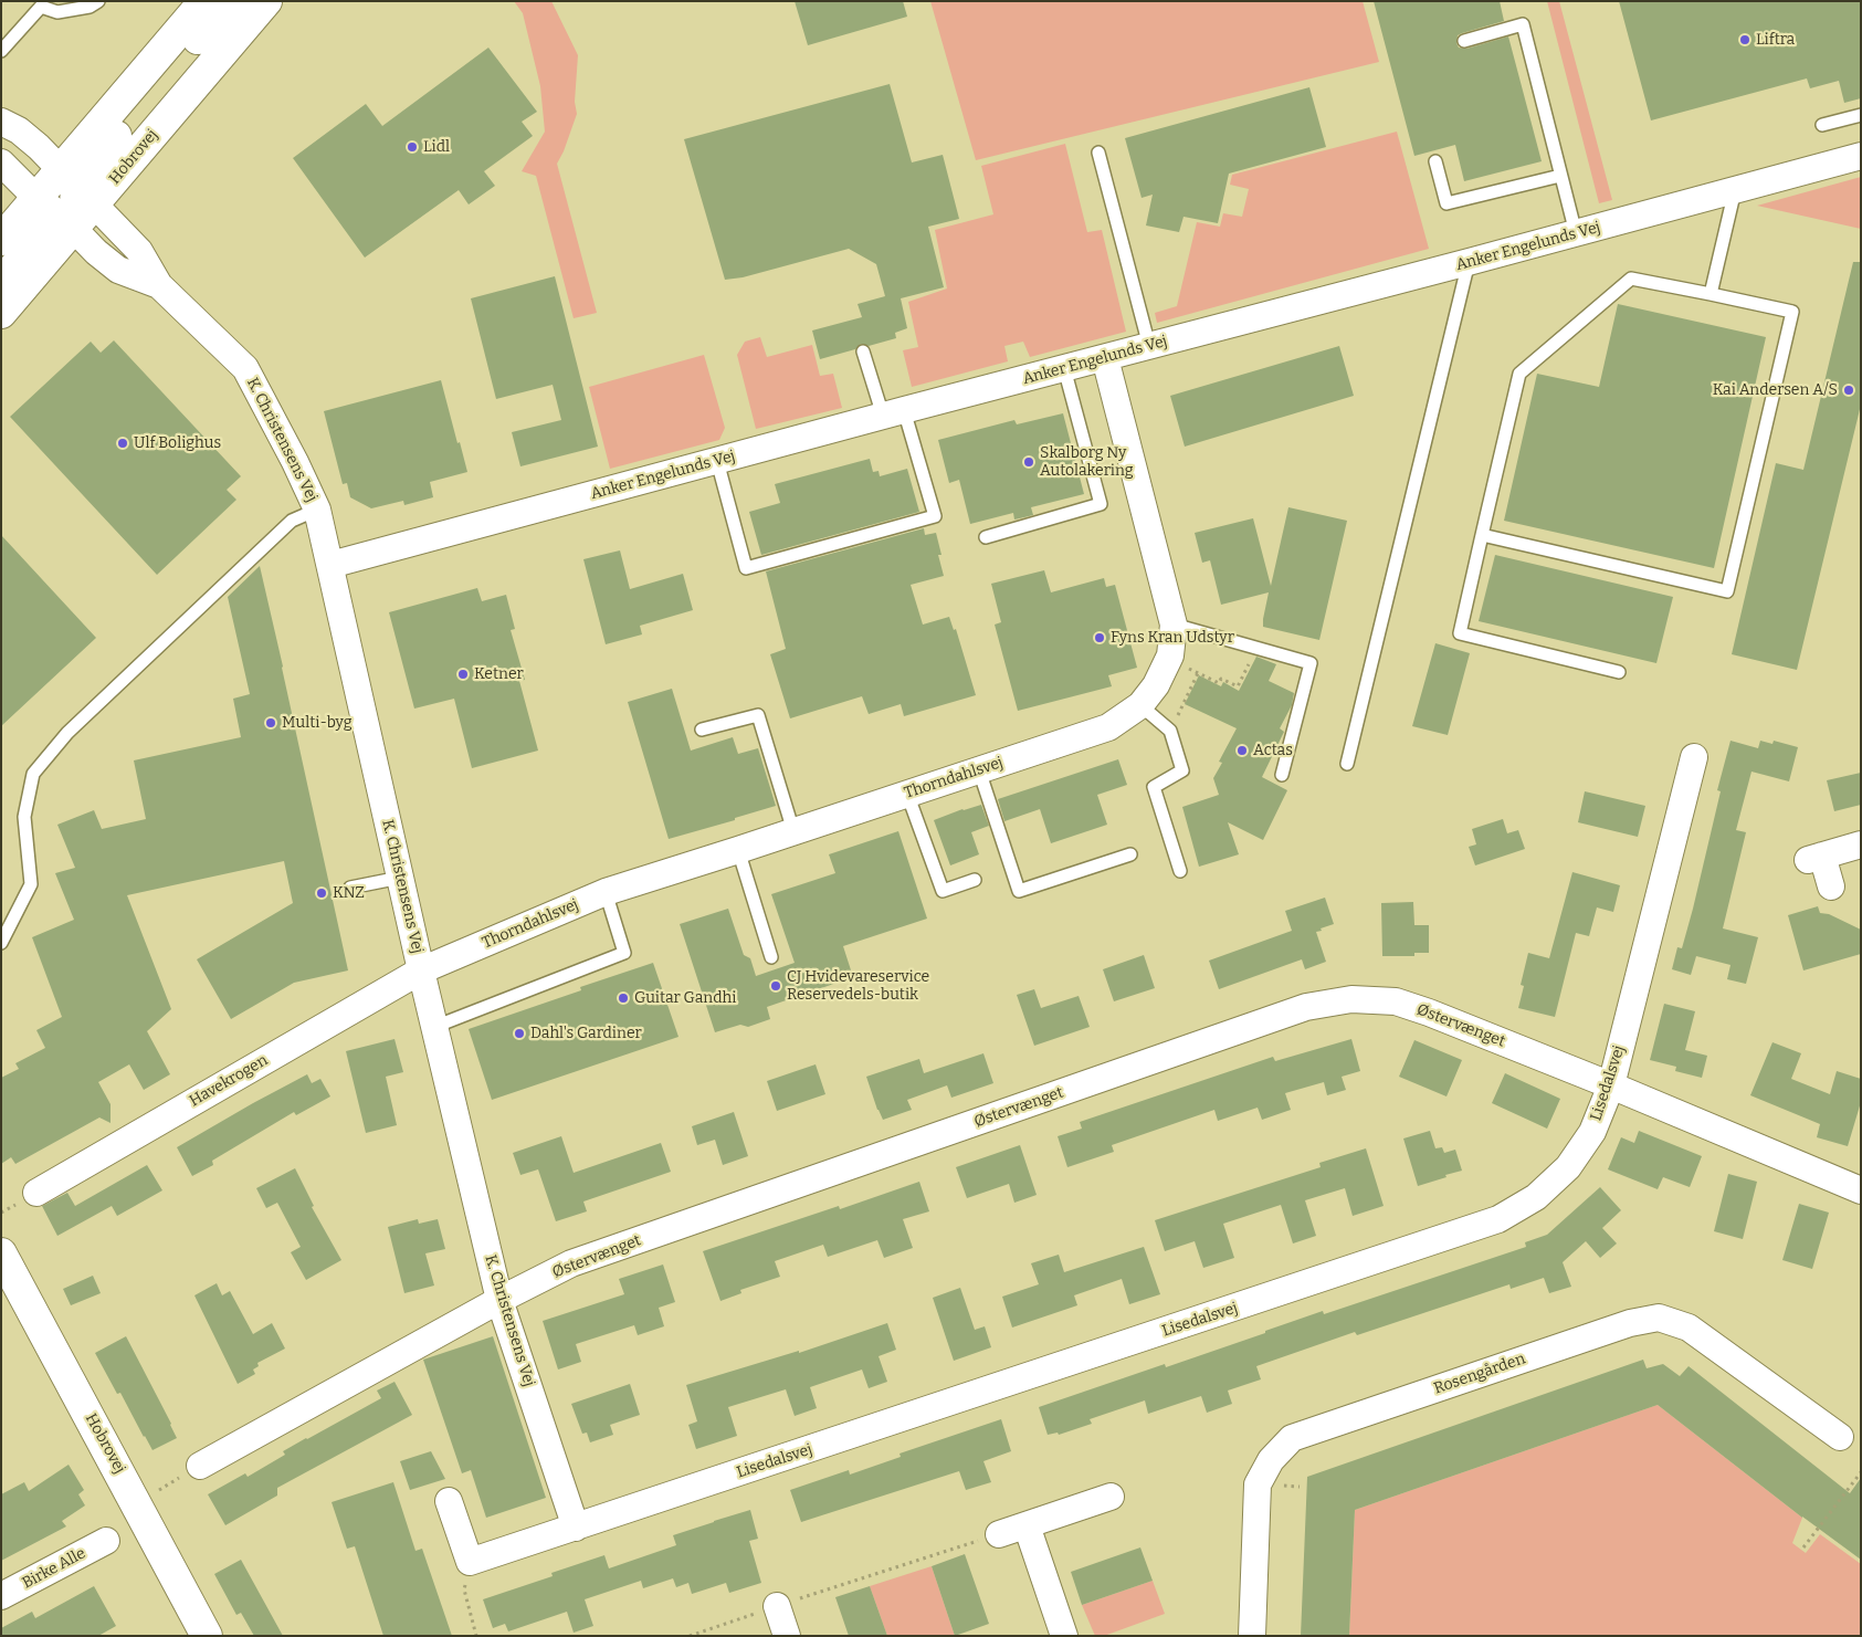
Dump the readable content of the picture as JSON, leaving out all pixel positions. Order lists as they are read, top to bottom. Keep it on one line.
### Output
{"streets":{"main road":["Hobrovej"],"street":["Anker Engelunds Vej","K. Christensens Vej","Thorndahlsvej","Østervænget","Havekrogen","Lisedalsvej","Rosengården","Birke Alle"]},"crossings":[["Hobrovej","K. Christensens Vej"],["Anker Engelunds Vej","K. Christensens Vej"],["Anker Engelunds Vej","Thorndahlsvej"],["K. Christensens Vej","Thorndahlsvej"],["K. Christensens Vej","Østervænget"],["K. Christensens Vej","Havekrogen"],["K. Christensens Vej","Lisedalsvej"],["Thorndahlsvej","Havekrogen"],["Østervænget","Lisedalsvej"]],"places":["Liftra","Lidl","Kai Andersen A/S","Ulf Bolighus","Skalborg Ny Autolakering","Fyns Kran Udstyr","Ketner","Multi-byg","Actas","KNZ","CJ Hvidevareservice Reservedels-butik","Guitar Gandhi","Dahl's Gardiner"]}
